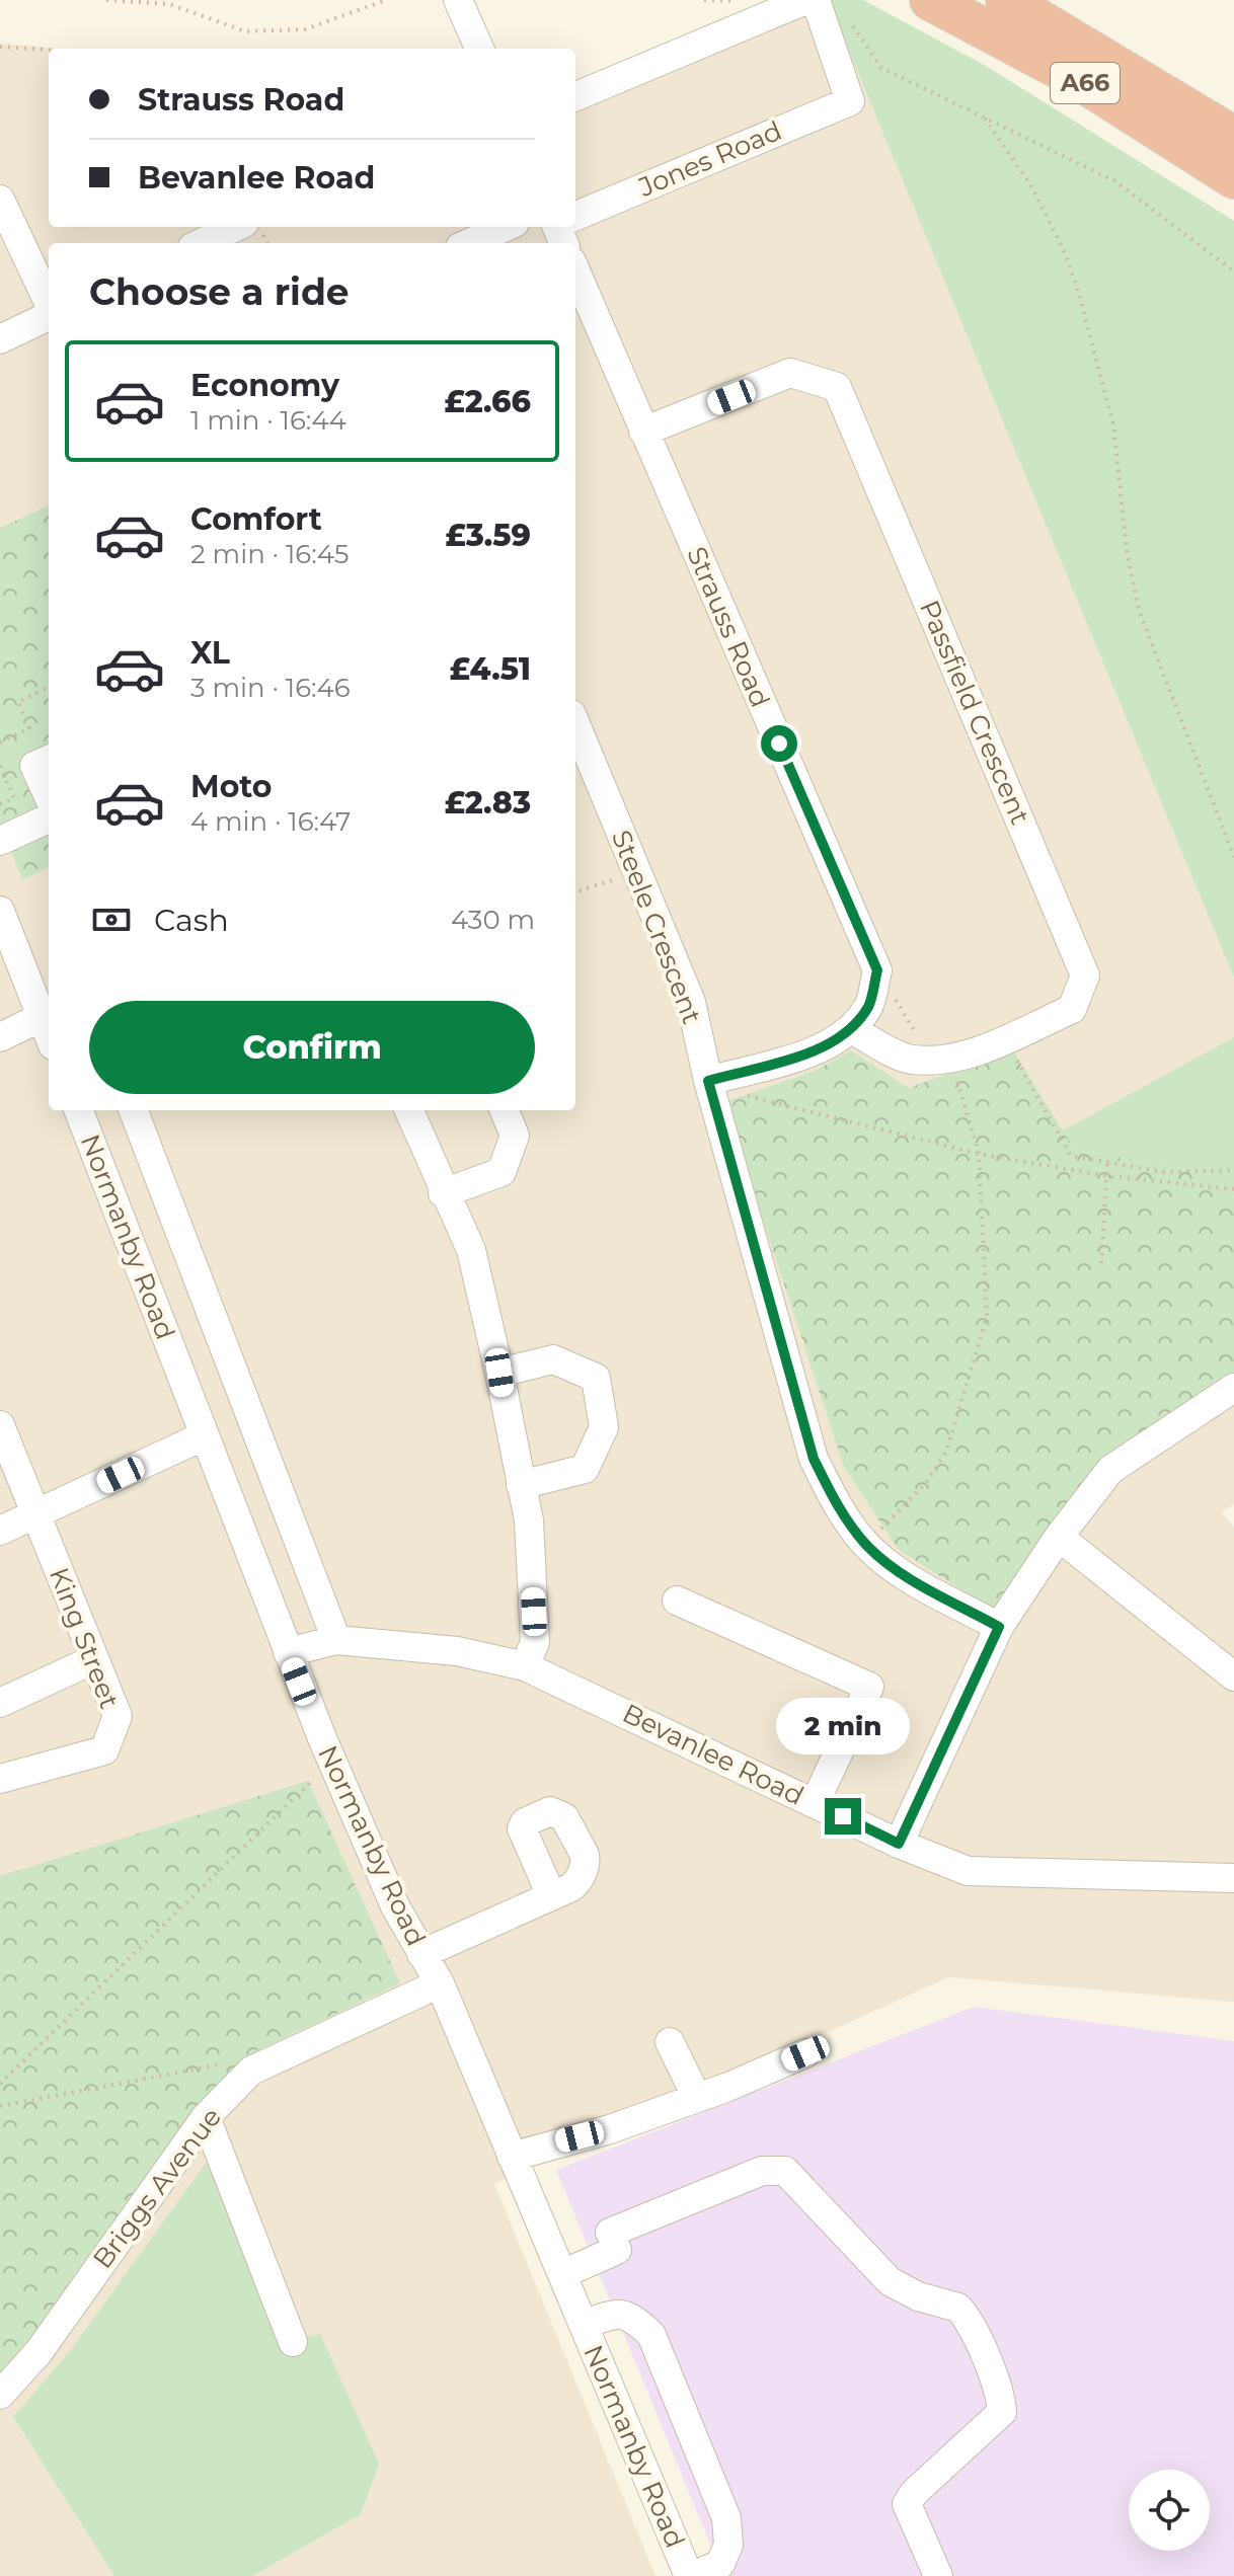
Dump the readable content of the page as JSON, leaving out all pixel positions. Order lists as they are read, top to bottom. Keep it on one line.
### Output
{"streets":{"highway":["A66"],"street":["Jones Road","Strauss Road","Passfield Crescent","Steele Crescent","Normanby Road","King Street","Bevanlee Road","Briggs Avenue"]},"crossings":[["Strauss Road","Passfield Crescent"],["Normanby Road","Bevanlee Road"],["Normanby Road","Briggs Avenue"]],"page":{"banner":["Strauss Road","Bevanlee Road"],"heading":"Choose a ride","list":[{"name":"Economy","note":"1 min · 16:44","value":"£2.66"},{"name":"Comfort","note":"2 min · 16:45","value":"£3.59"},{"name":"XL","note":"3 min · 16:46","value":"£4.51"},{"name":"Moto","note":"4 min · 16:47","value":"£2.83"}],"pay":["Cash","430 m"],"buttons":"Confirm","bubble":"2 min"}}
